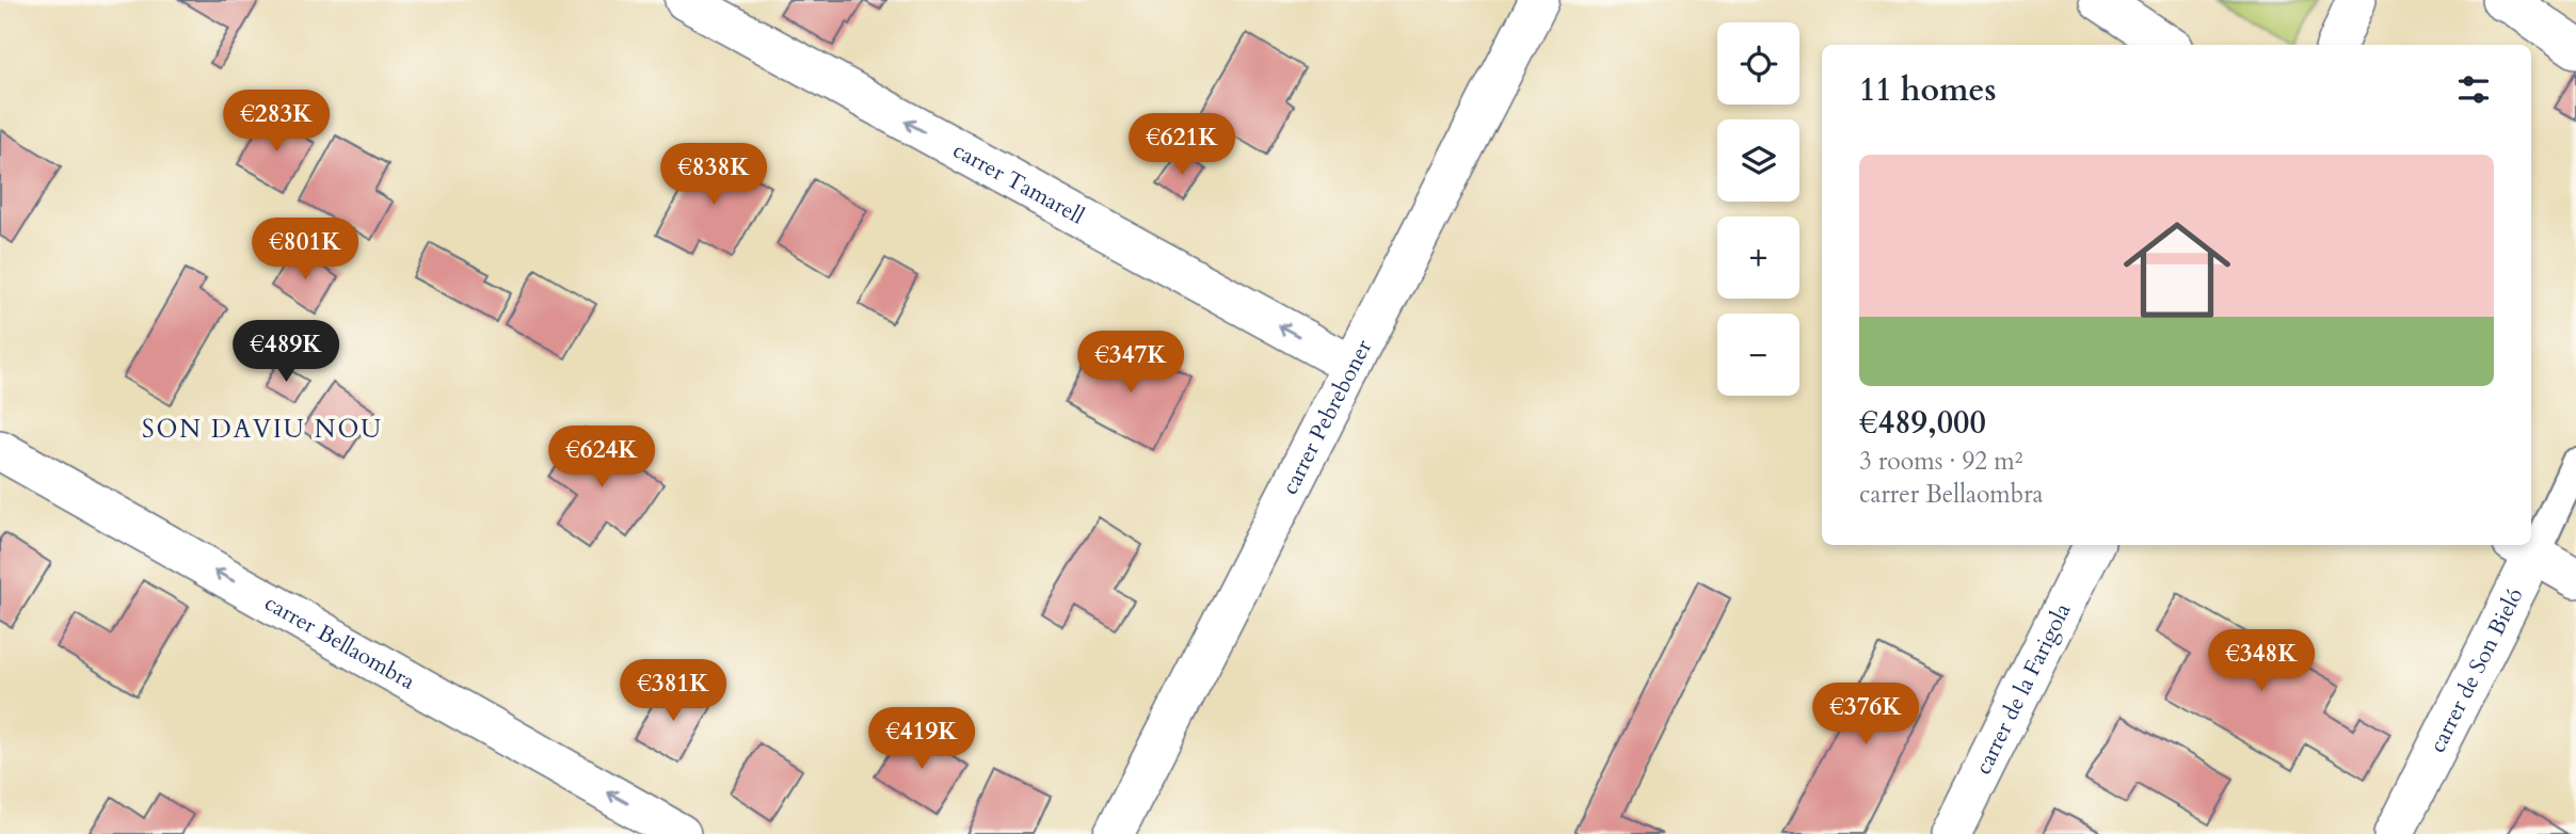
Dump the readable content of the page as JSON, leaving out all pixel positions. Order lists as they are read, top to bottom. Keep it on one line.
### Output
{"streets":{"street":["carrer Tamarell","carrer Pebreboner","carrer Bellaombra","carrer de Son Bieló","carrer de la Farigola"]},"crossings":[["carrer Tamarell","carrer Pebreboner"]],"one_way":["carrer Tamarell","carrer Bellaombra"],"districts":["SON DAVIU NOU"],"page":{"map_buttons":["+","−"],"heading":"11 homes","price":["€283K","€621K","€838K","€801K","€489K","€347K","€624K","€348K","€381K","€376K","€419K"],"list":[{"name":"€489,000","note":"3 rooms · 92 m² · carrer Bellaombra"}]}}
